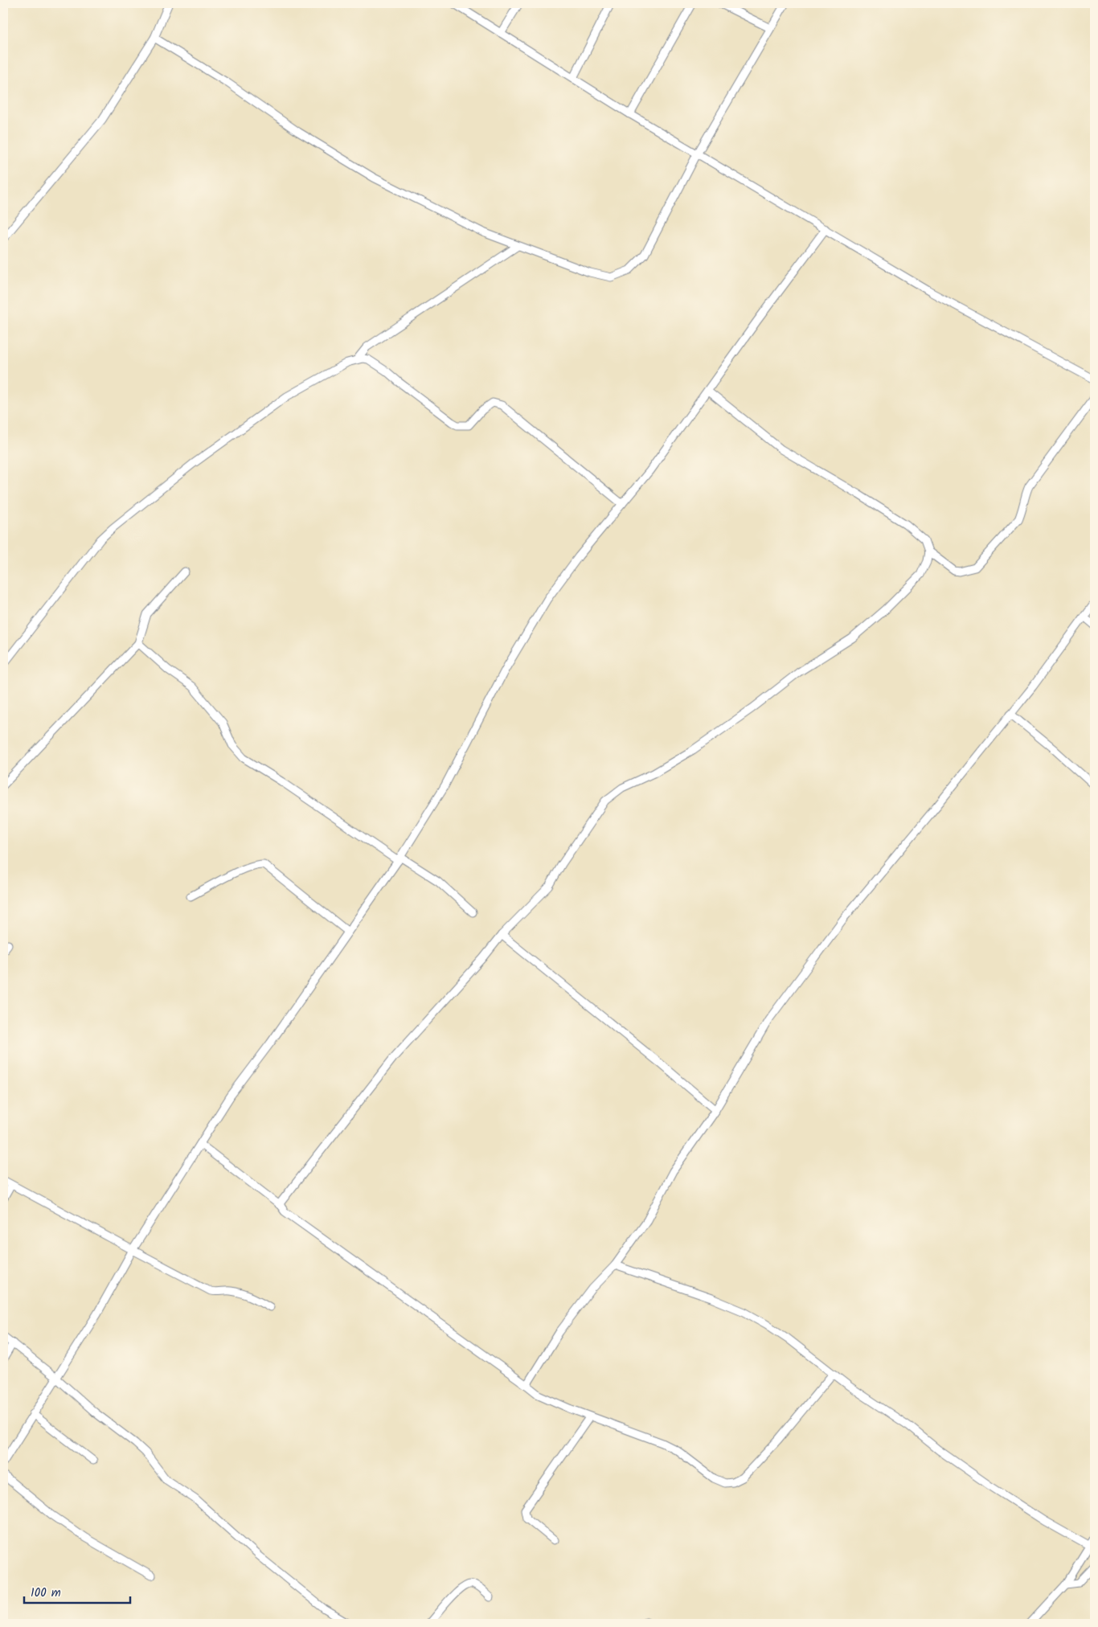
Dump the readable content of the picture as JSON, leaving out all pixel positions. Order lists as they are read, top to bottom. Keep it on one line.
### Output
{"scale_bar":"100 m"}
